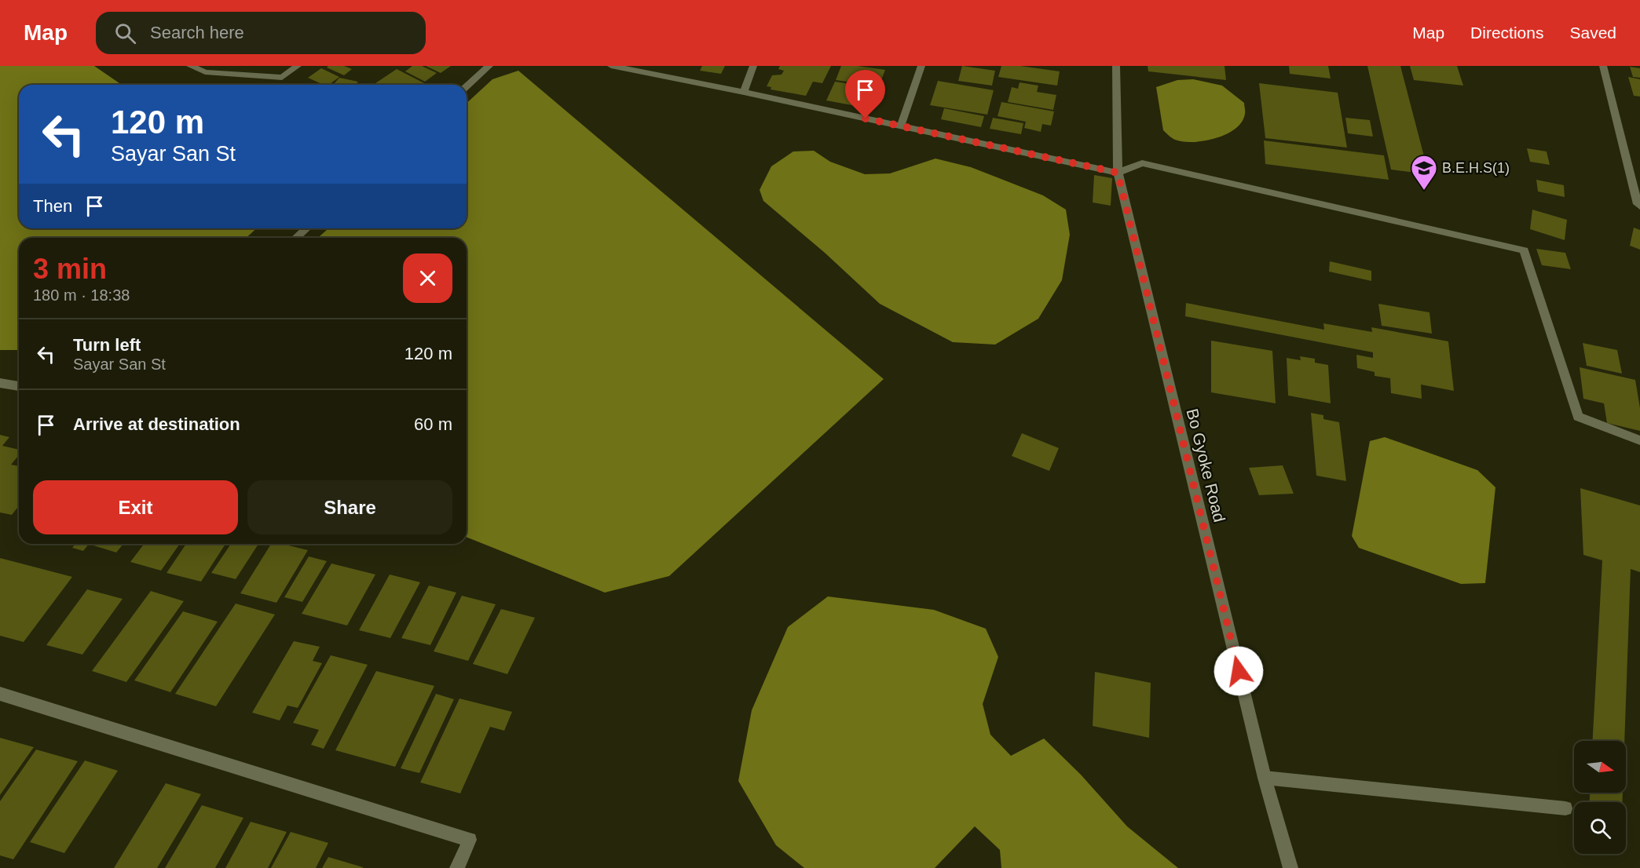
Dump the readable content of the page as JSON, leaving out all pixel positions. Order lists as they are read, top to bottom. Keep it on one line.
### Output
{"streets":{"street":["Bo Gyoke Road"]},"places":{"school or university":["B.E.H.S(1)"]},"north":"right","page":{"header":"Map","search":"Search here","nav":["Map","Directions","Saved"],"turn":["120 m","Sayar San St"],"then":"Then","heading":["3 min","180 m · 18:38"],"list":[{"name":"Turn left","note":"Sayar San St","value":"120 m"},{"name":"Arrive at destination","value":"60 m"}],"buttons":["Exit","Share"]}}
